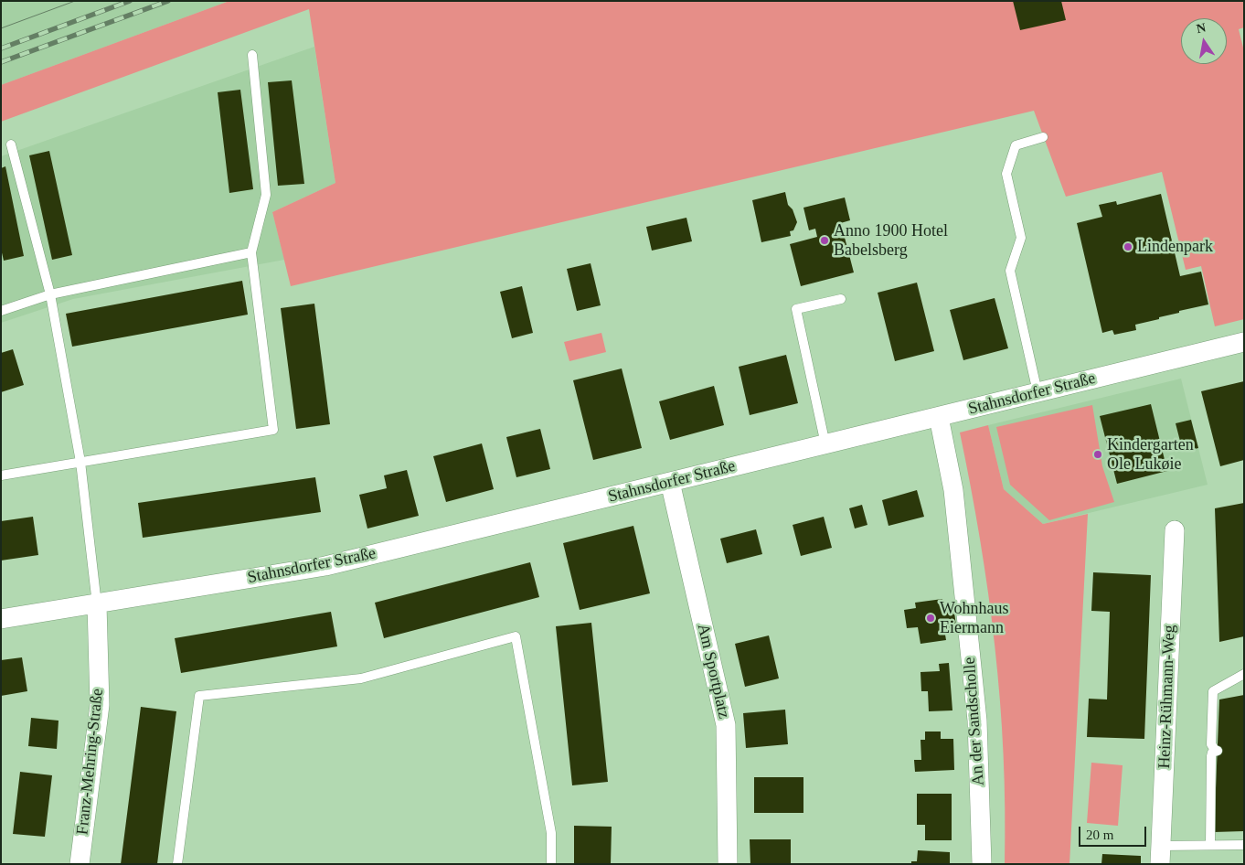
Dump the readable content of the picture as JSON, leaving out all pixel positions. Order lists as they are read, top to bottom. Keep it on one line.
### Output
{"streets":{"street":["Stahnsdorfer Straße","Am Sportplatz","Heinz-Rühmann-Weg","An der Sandscholle","Franz-Mehring-Straße"]},"crossings":[["Stahnsdorfer Straße","Am Sportplatz"],["Stahnsdorfer Straße","An der Sandscholle"],["Stahnsdorfer Straße","Franz-Mehring-Straße"]],"places":["Anno 1900 Hotel Babelsberg","Lindenpark","Kindergarten Ole Lukøie","Wohnhaus Eiermann"],"scale_bar":"20 m","north":"top"}
